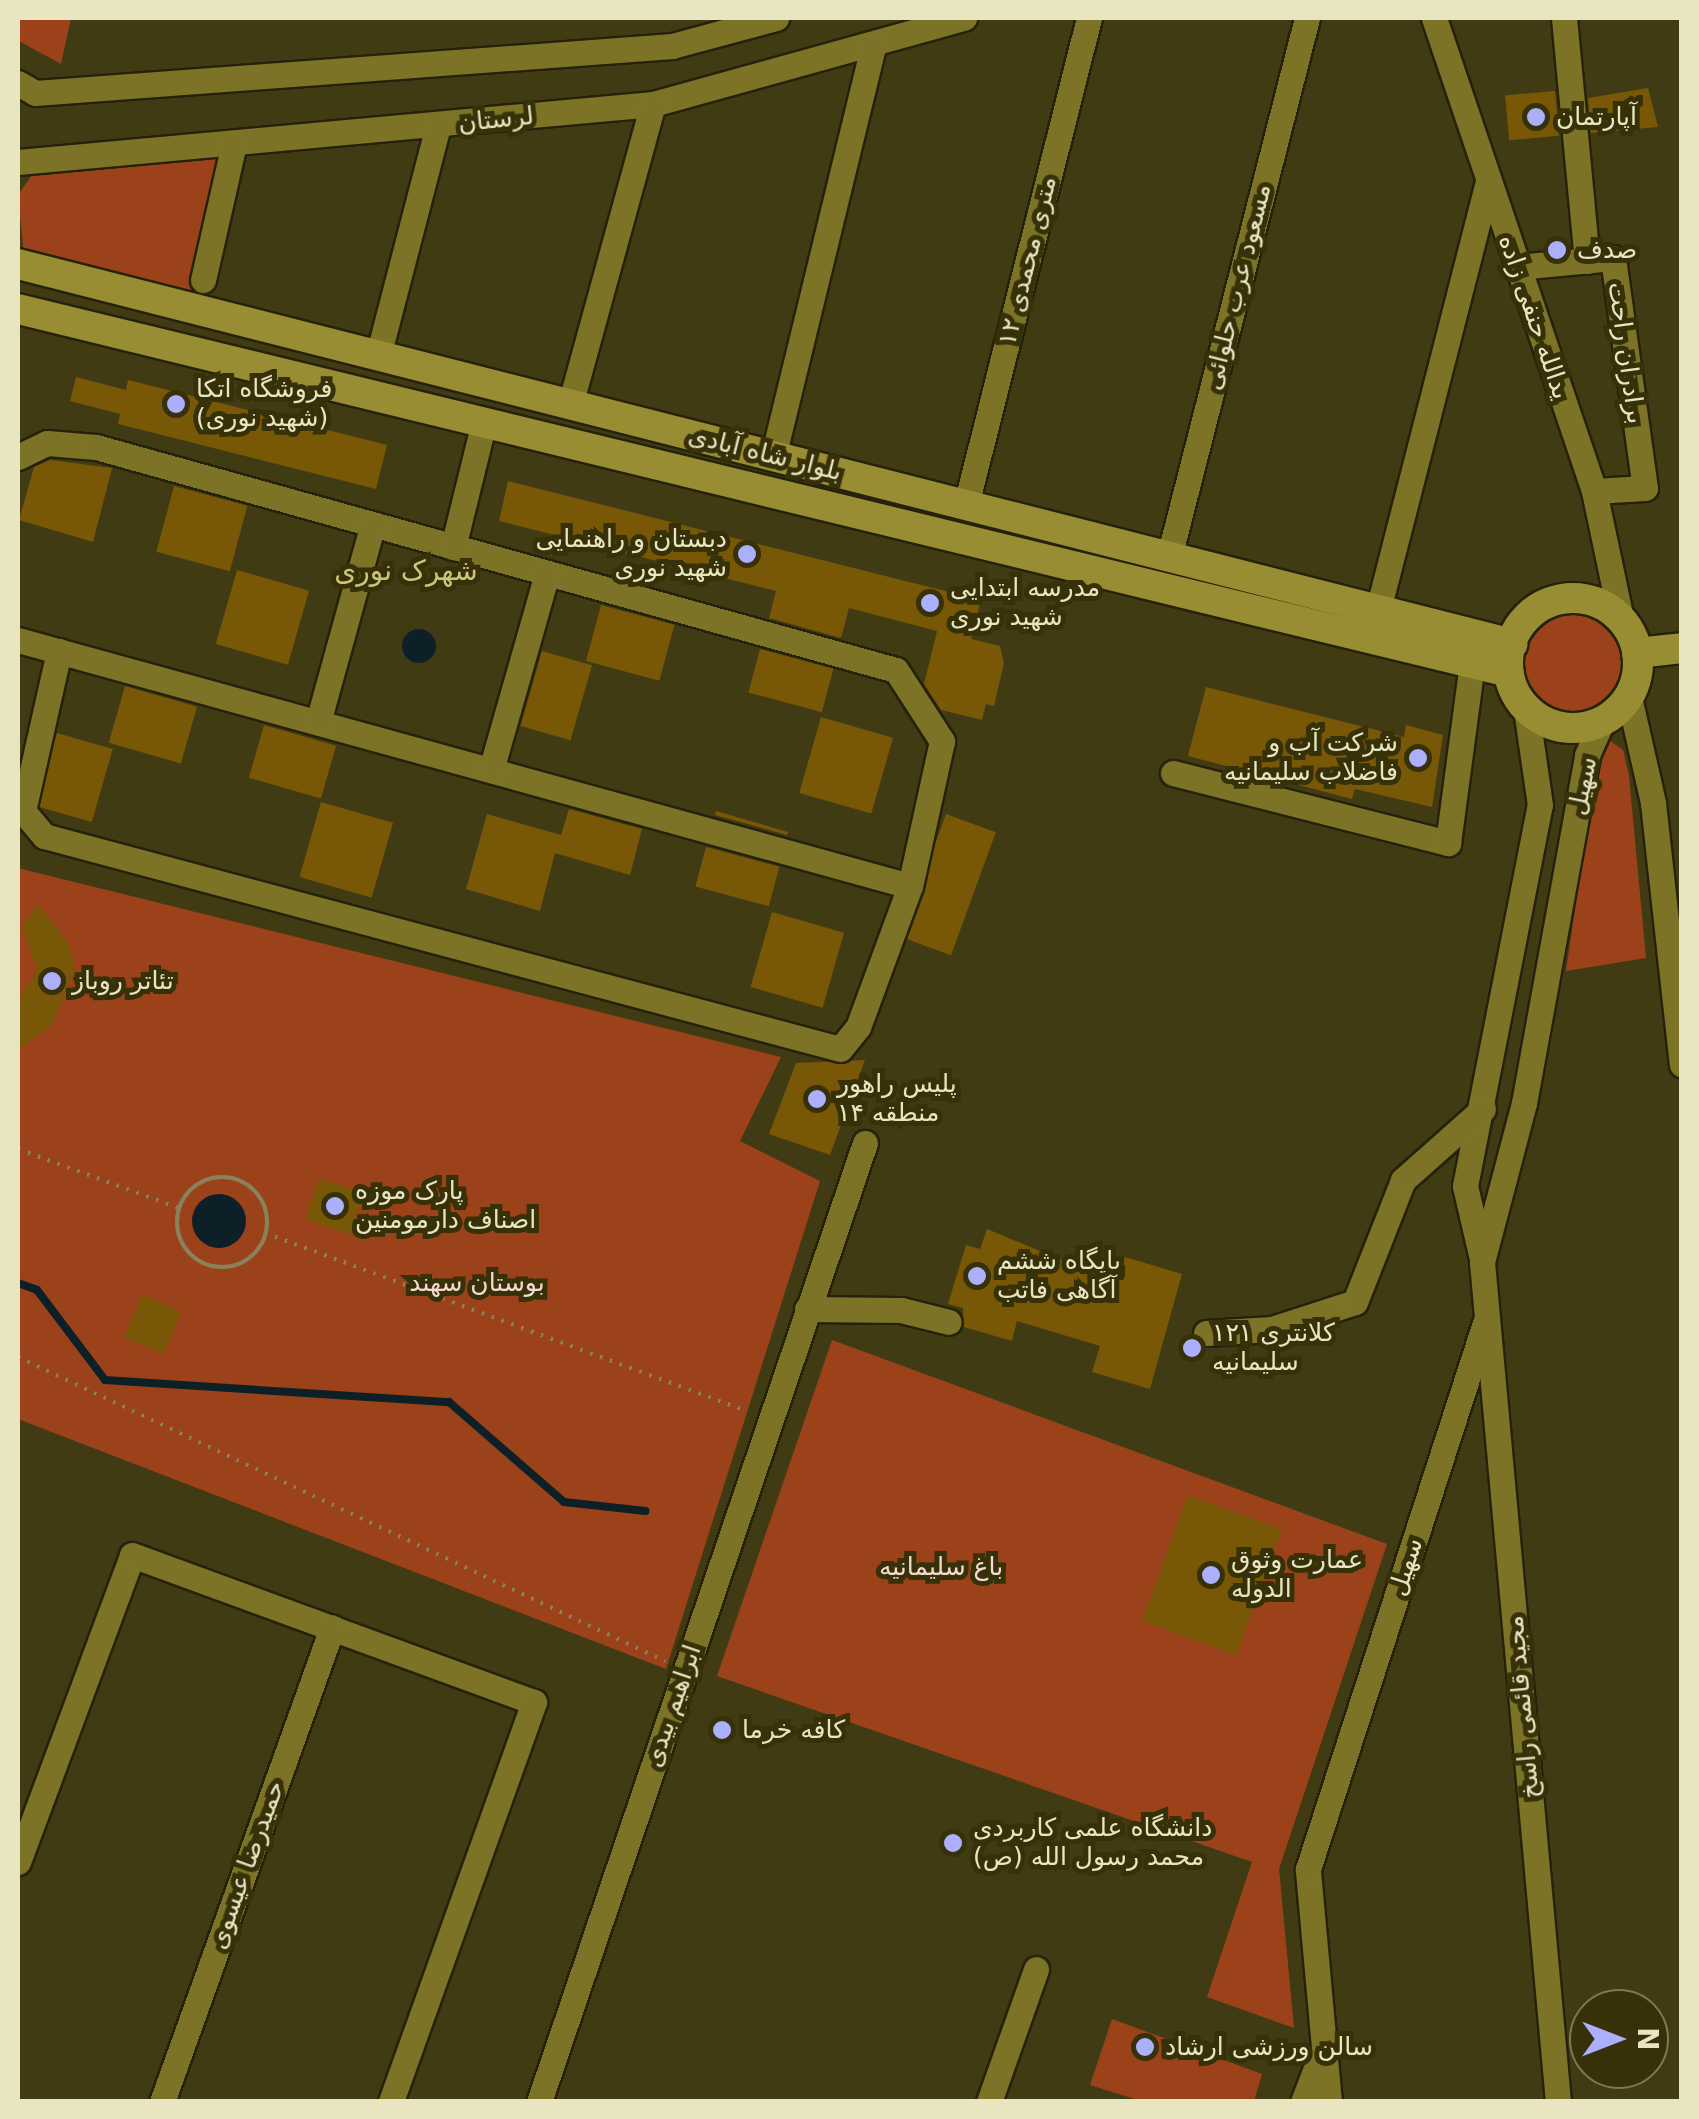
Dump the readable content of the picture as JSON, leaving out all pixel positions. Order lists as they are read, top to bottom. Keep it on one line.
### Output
{"streets":{"main road":["بلوار شاه آبادی"],"street":["لرستان","۱۲ متری محمدی","مسعود عرب حلوائی","یدالله حنفی زاده","برادران راحت","سهیل","ابراهیم بیدی","مجید قائمی راسخ","حمیدرضا عیسوی"]},"crossings":[["۱۲ متری محمدی","بلوار شاه آبادی"],["مسعود عرب حلوائی","بلوار شاه آبادی"],["یدالله حنفی زاده","برادران راحت"],["یدالله حنفی زاده","بلوار شاه آبادی"],["یدالله حنفی زاده","سهیل"],["بلوار شاه آبادی","سهیل"],["سهیل","مجید قائمی راسخ"]],"districts":["شهرک نوری"],"parks":["بوستان سهند","باغ سلیمانیه"],"places":["آپارتمان","صدف","فروشگاه اتکا (شهید نوری)","دبستان و راهنمایی شهید نوری","مدرسه ابتدایی شهید نوری","شرکت آب و فاضلاب سلیمانیه","تئاتر روباز","پلیس راهور منطقه ۱۴","پارک موزه اصناف دارمومنین","پایگاه ششم آگاهی فاتب","كلانتری ١٢١ سلیمانیه","عمارت وثوق الدوله","کافه خرما","دانشگاه علمی کاربردی محمد رسول الله (ص)","سالن ورزشی ارشاد"],"north":"right"}
